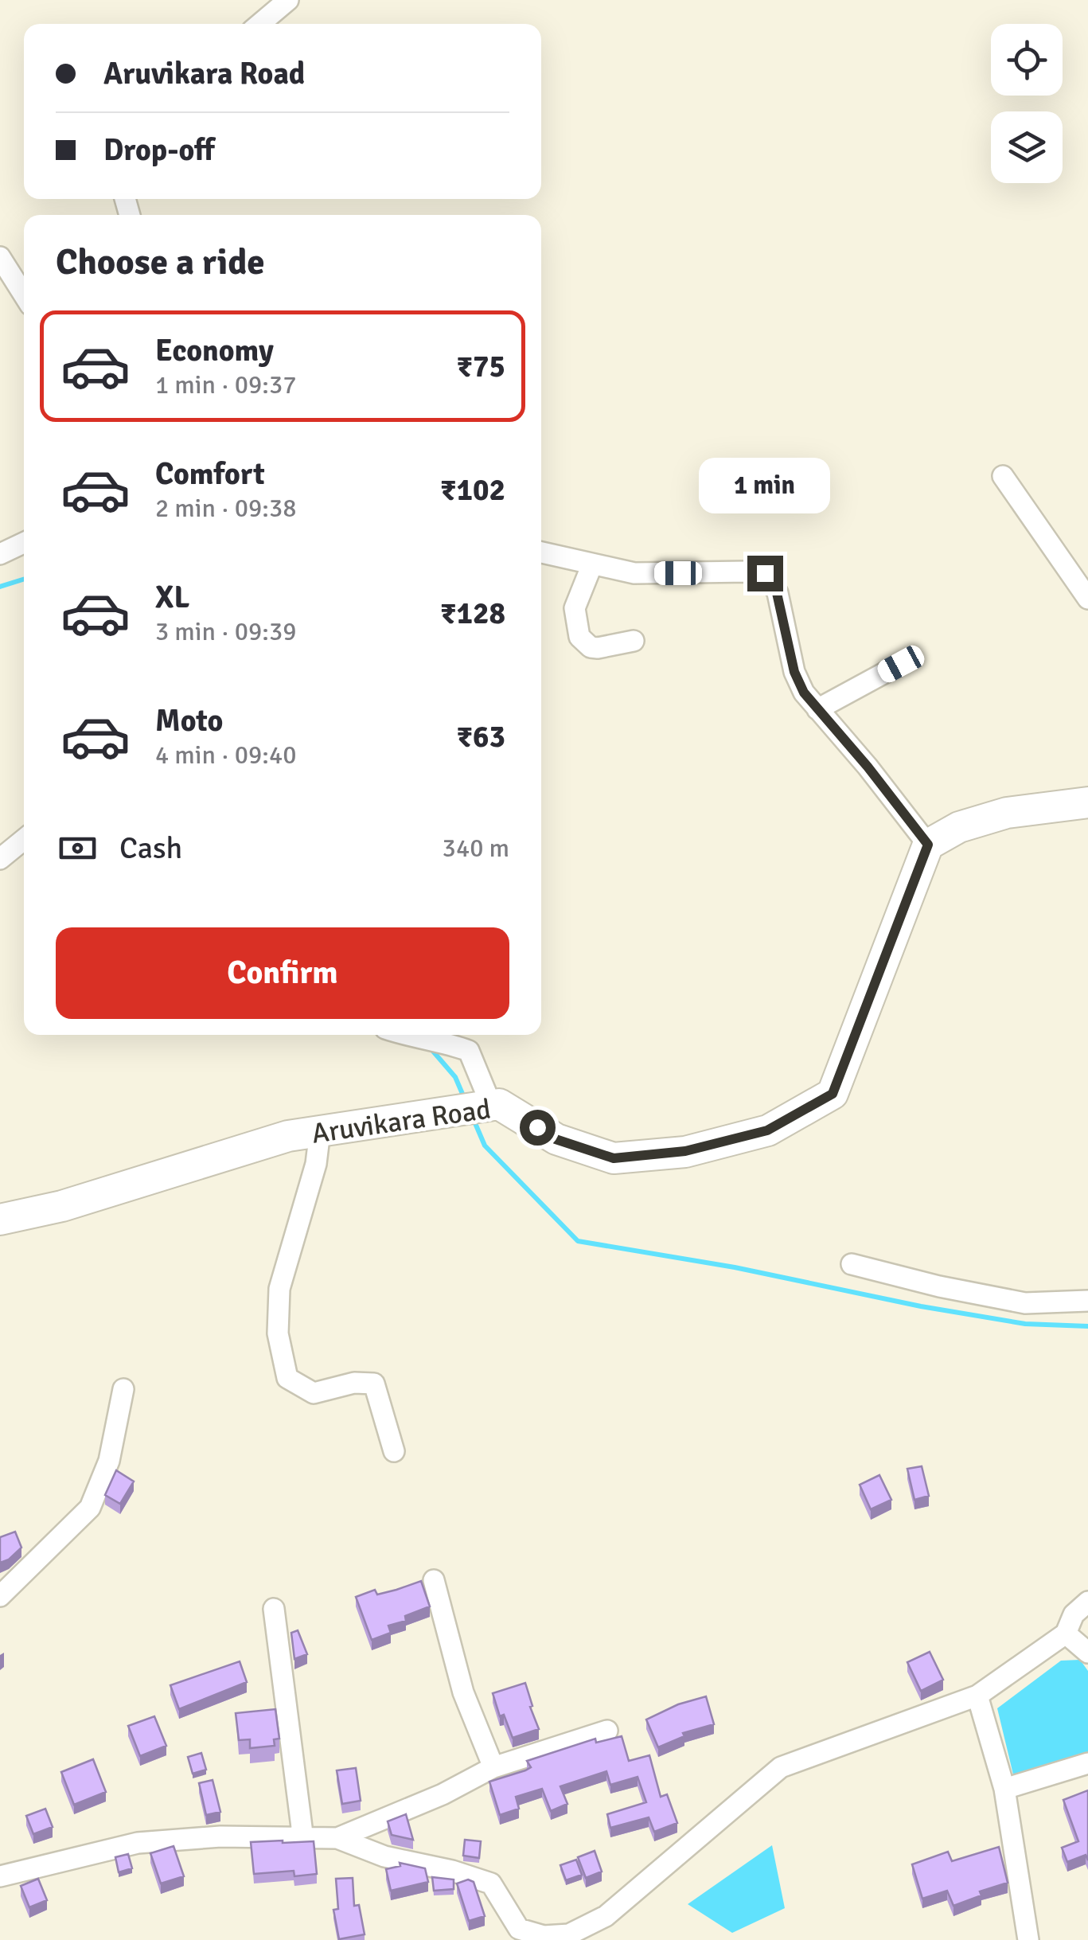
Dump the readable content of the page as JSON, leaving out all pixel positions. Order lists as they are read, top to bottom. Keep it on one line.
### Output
{"streets":{"main road":["Aruvikara Road"]},"page":{"banner":["Aruvikara Road","Drop-off"],"heading":"Choose a ride","list":[{"name":"Economy","note":"1 min · 09:37","value":"₹75"},{"name":"Comfort","note":"2 min · 09:38","value":"₹102"},{"name":"XL","note":"3 min · 09:39","value":"₹128"},{"name":"Moto","note":"4 min · 09:40","value":"₹63"}],"bubble":"1 min","pay":["Cash","340 m"],"buttons":"Confirm"}}
